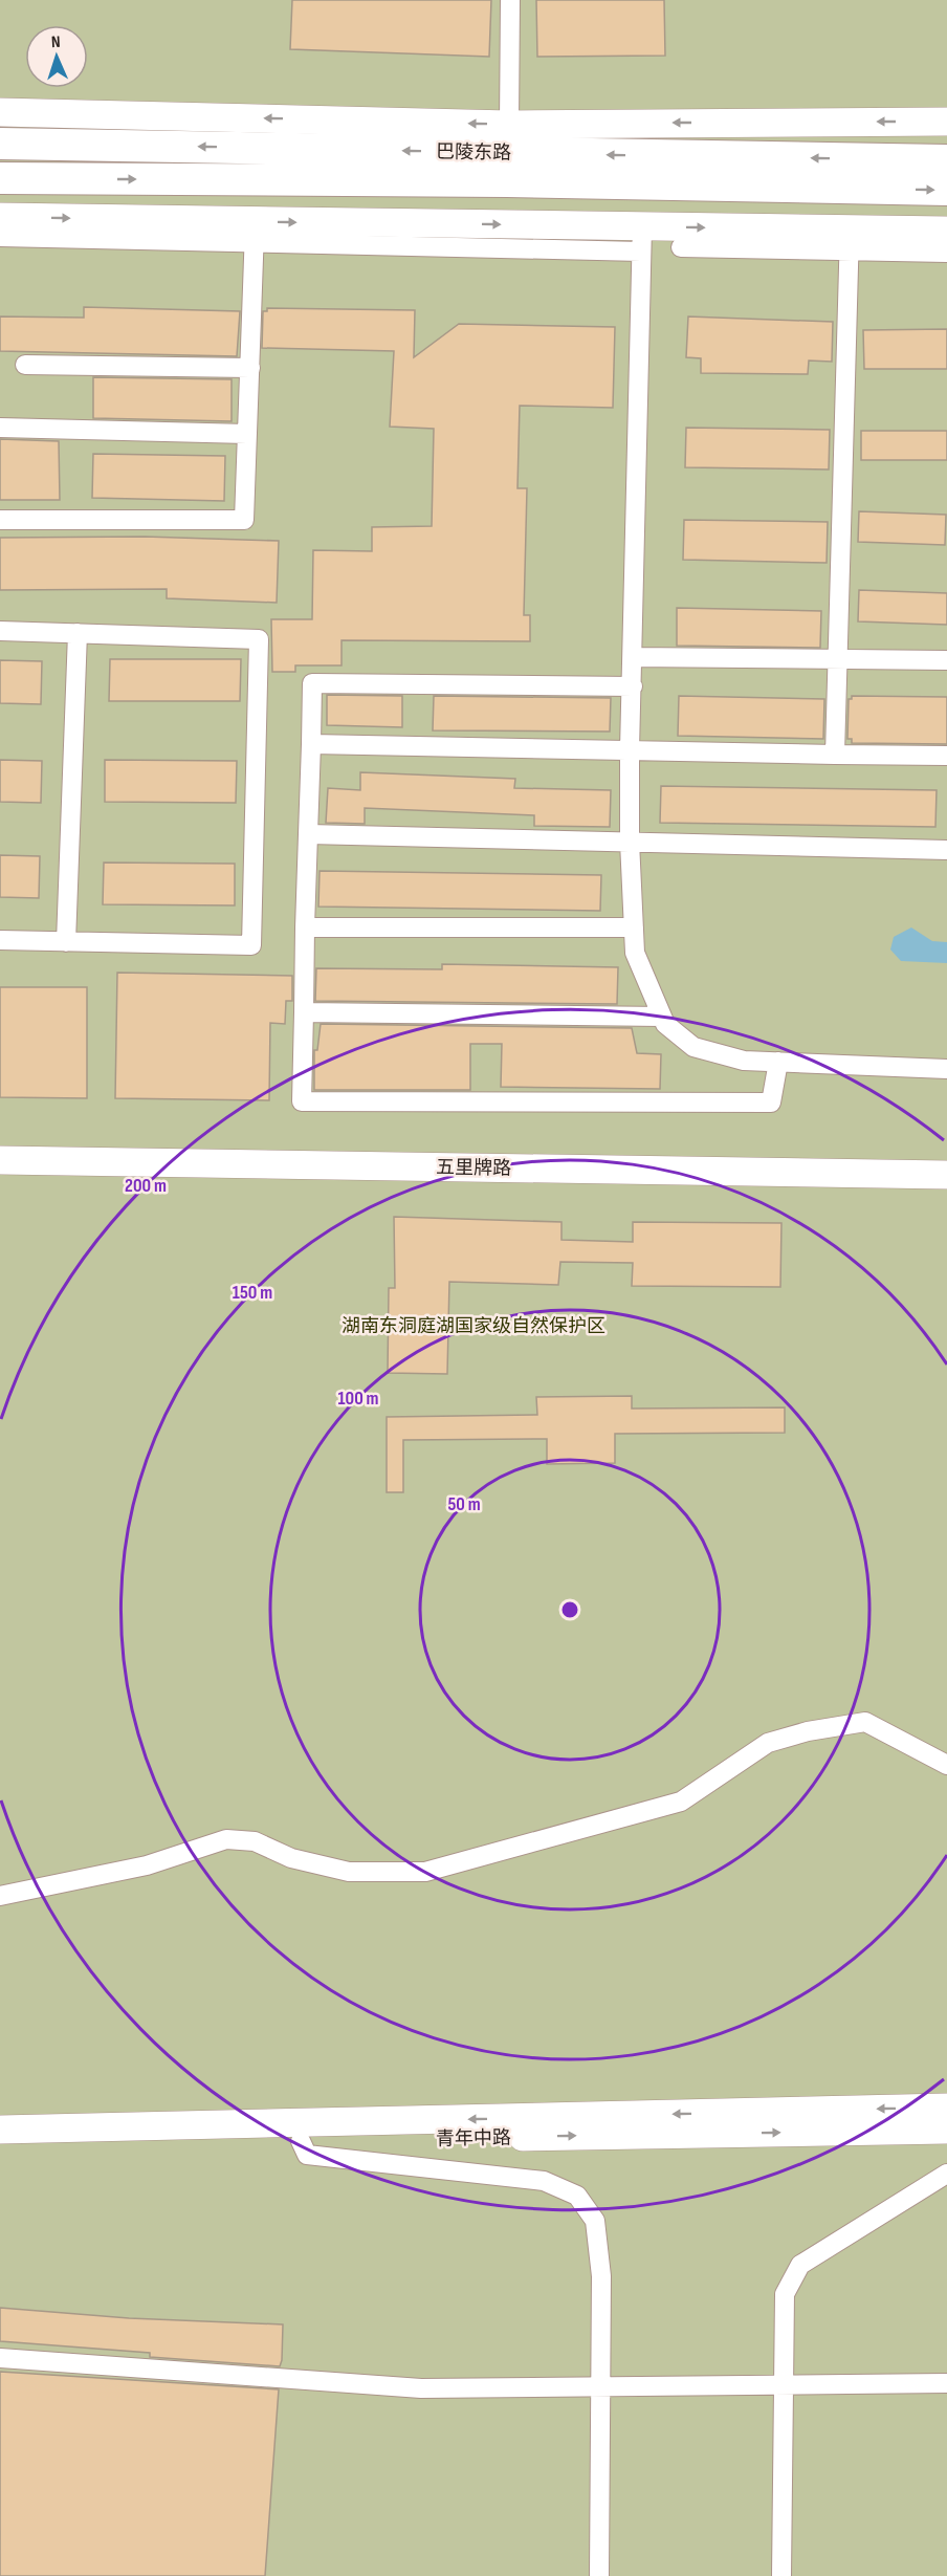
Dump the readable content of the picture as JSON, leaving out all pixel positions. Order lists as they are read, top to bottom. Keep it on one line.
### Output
{"streets":{"main road":["巴陵东路","五里牌路","青年中路"]},"parks":["湖南东洞庭湖国家级自然保护区"],"north":"top","rings":["200 m","150 m","100 m","50 m"]}
